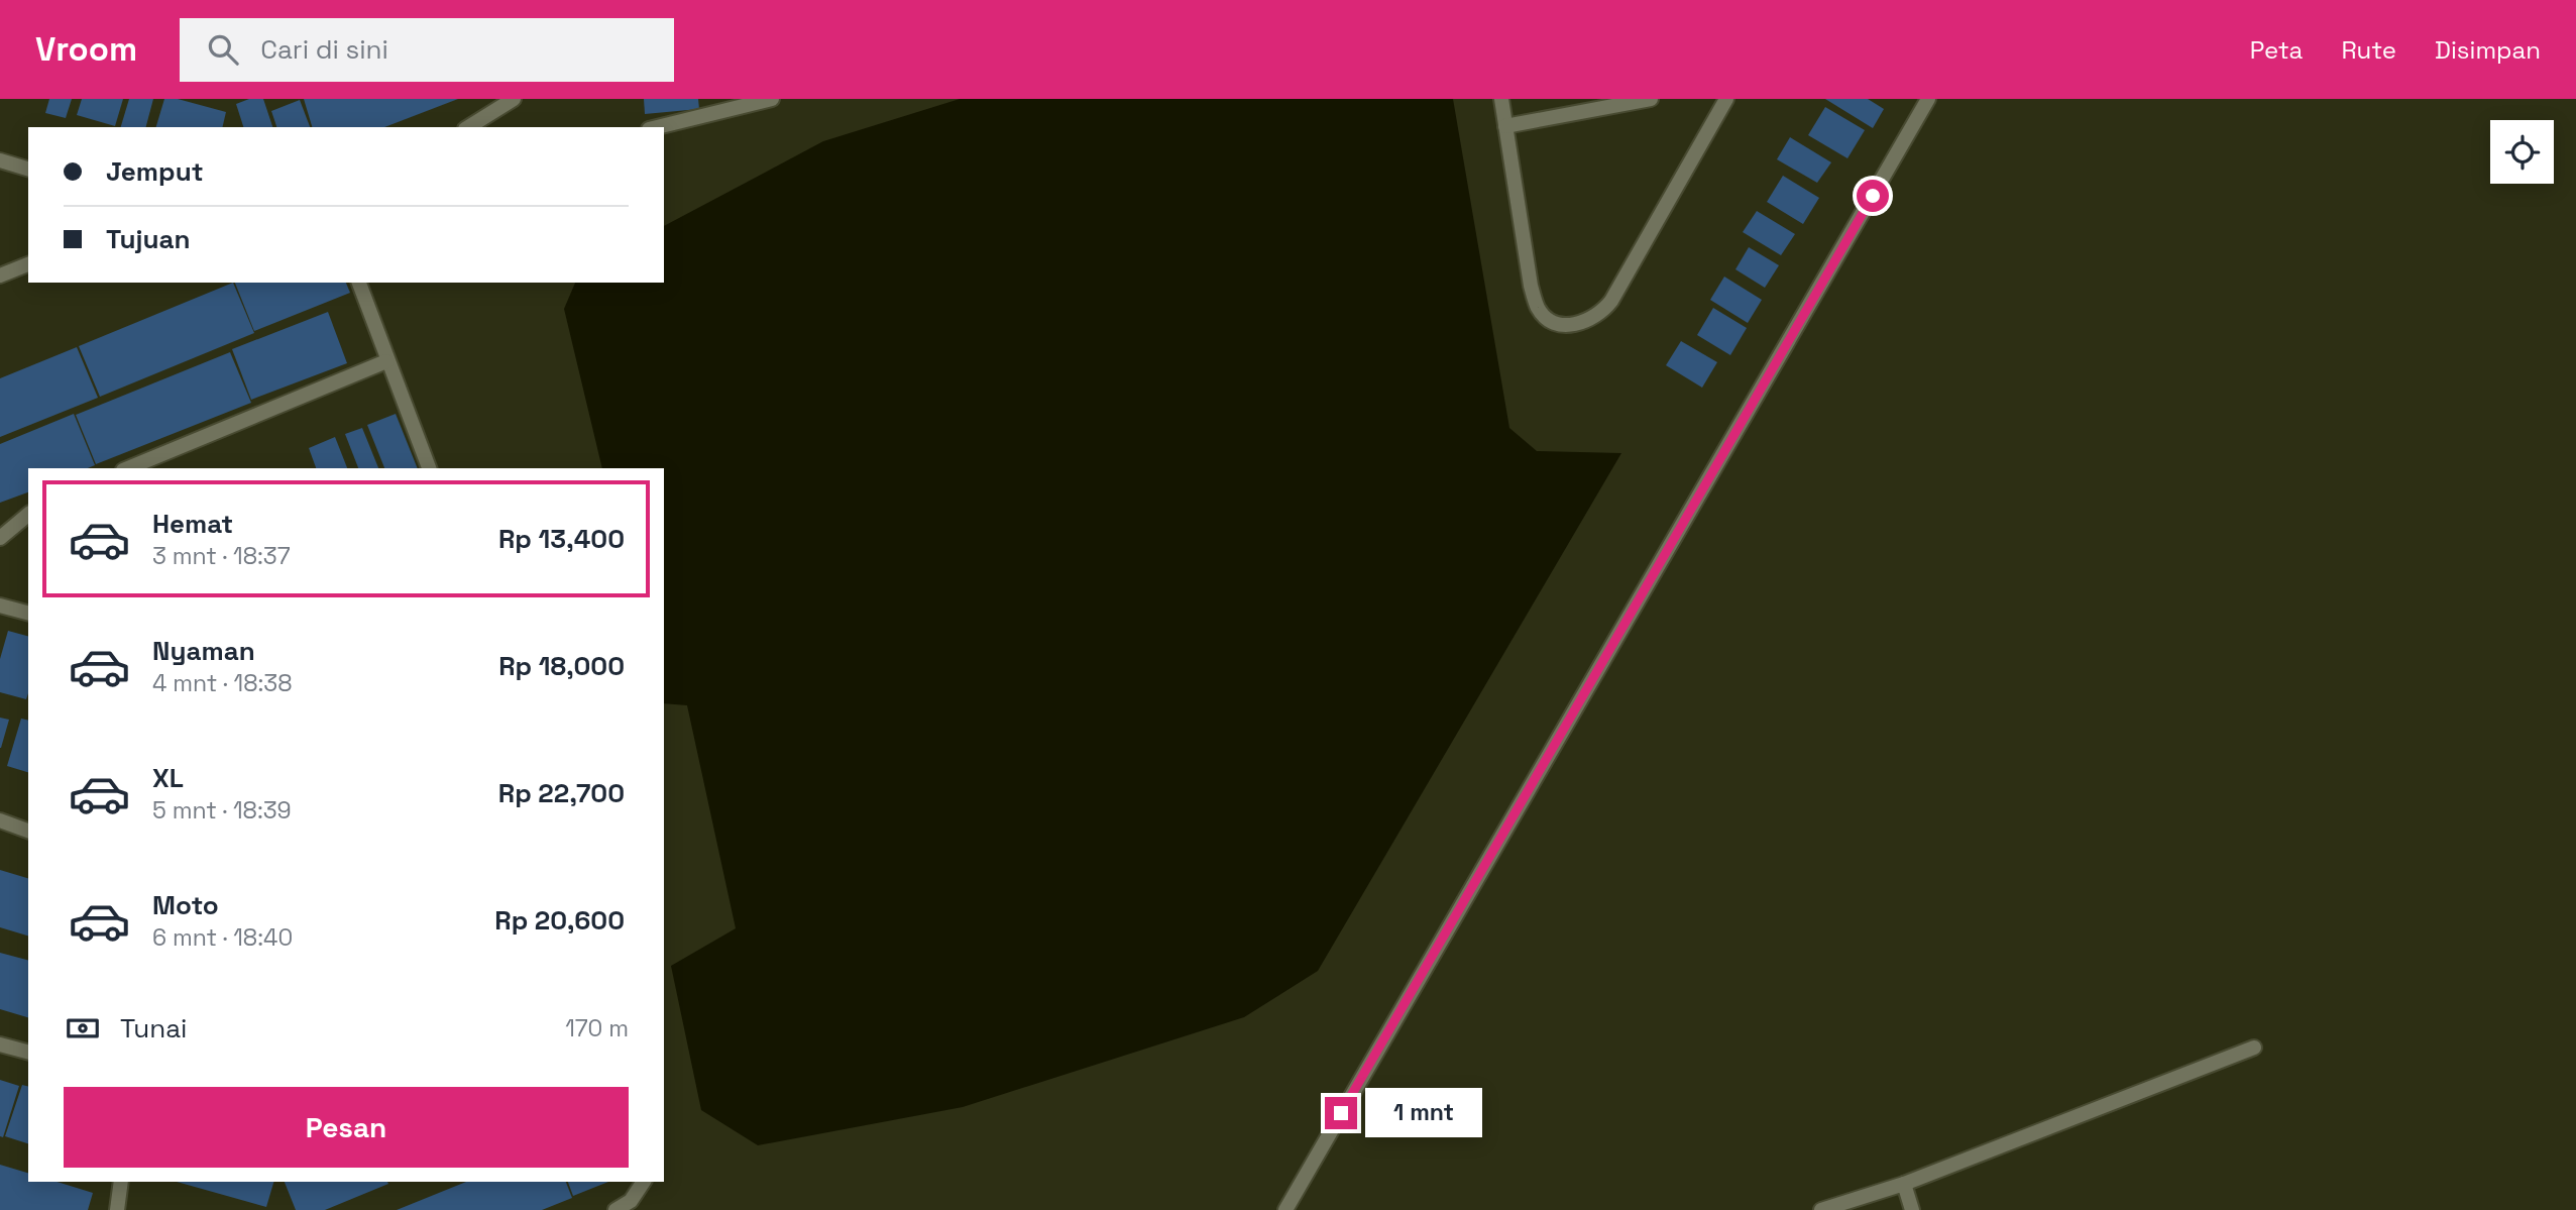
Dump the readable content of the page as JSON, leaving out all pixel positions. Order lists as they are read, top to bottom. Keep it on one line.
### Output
{"page":{"header":"Vroom","search":"Cari di sini","nav":["Peta","Rute","Disimpan"],"banner":["Jemput","Tujuan"],"list":[{"name":"Hemat","note":"3 mnt · 18:37","value":"Rp 13,400"},{"name":"Nyaman","note":"4 mnt · 18:38","value":"Rp 18,000"},{"name":"XL","note":"5 mnt · 18:39","value":"Rp 22,700"},{"name":"Moto","note":"6 mnt · 18:40","value":"Rp 20,600"}],"pay":["Tunai","170 m"],"buttons":"Pesan","bubble":"1 mnt"}}
